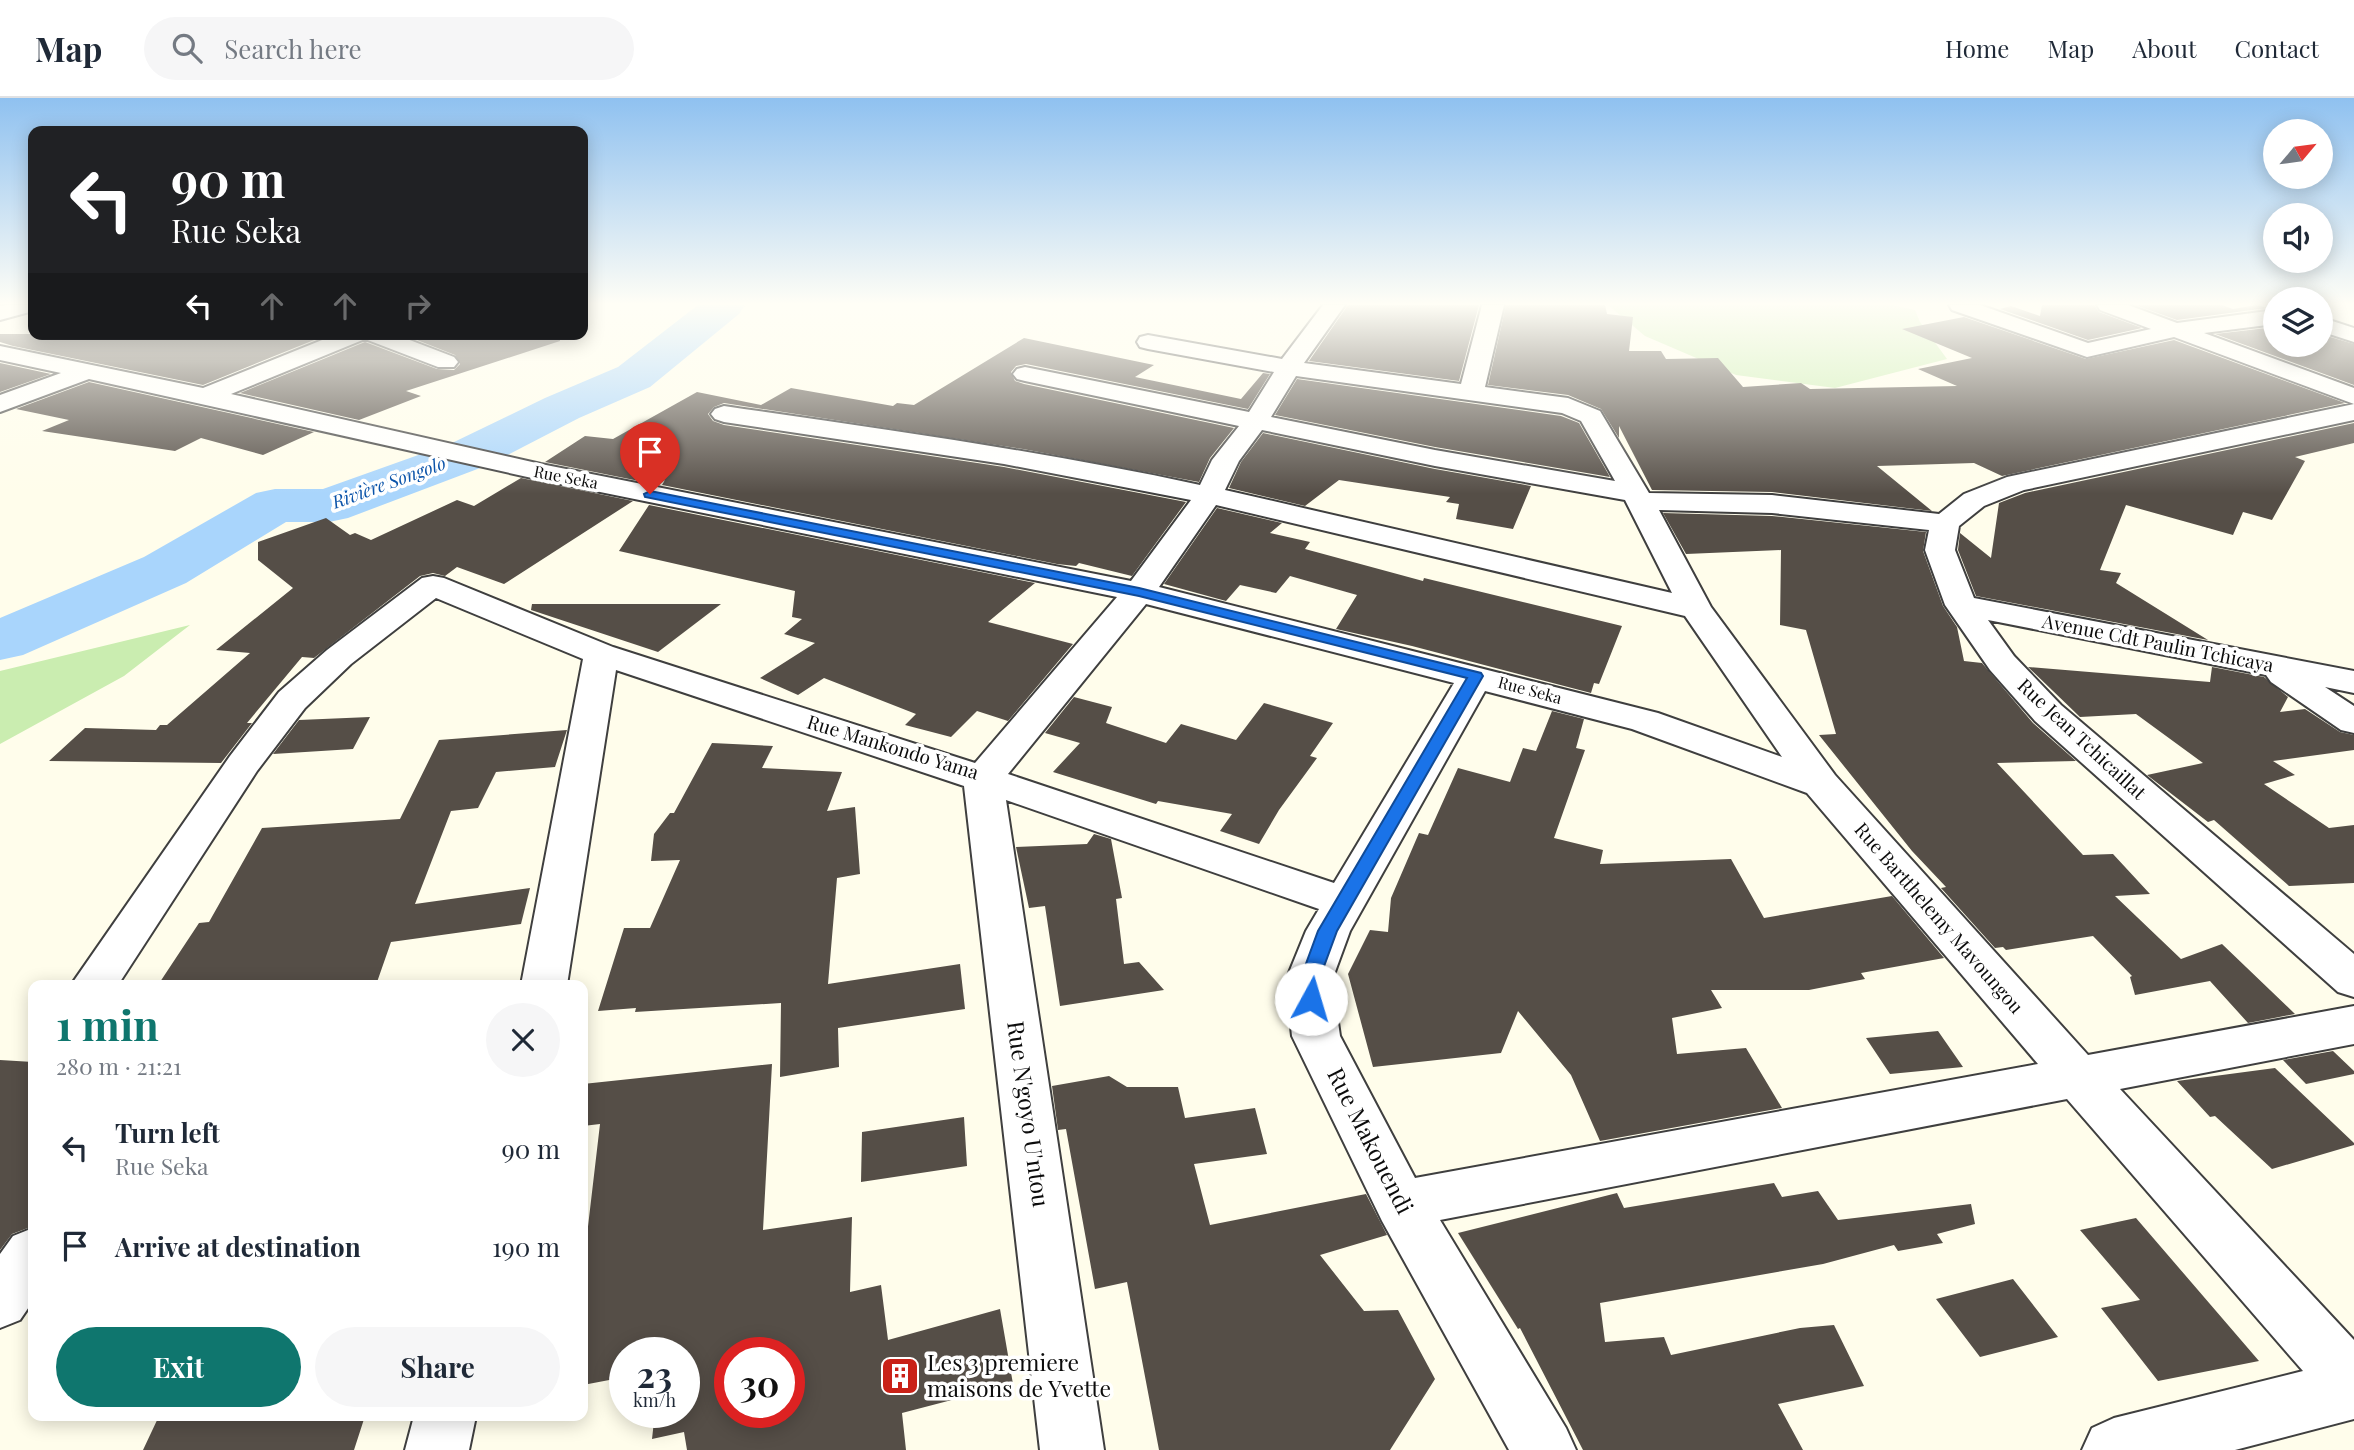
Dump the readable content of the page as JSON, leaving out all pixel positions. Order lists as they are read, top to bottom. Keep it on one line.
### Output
{"streets":{"street":["Rue Seka","Avenue Cdt Paulin Tchicaya","Rue Jean Tchicaillat","Rue Mankondo Yama","Rue Bartthelemy Mavoungou","Rue N'goyo U'ntou","Rue Makouendi"]},"crossings":[["Rue Seka","Rue Mankondo Yama"],["Rue Seka","Rue Bartthelemy Mavoungou"],["Rue Seka","Rue Makouendi"],["Avenue Cdt Paulin Tchicaya","Rue Jean Tchicaillat"],["Rue Mankondo Yama","Rue N'goyo U'ntou"]],"water":["Rivière Songolo"],"places":{"building":["Les 3 premiere maisons de Yvette"]},"north":"top right","page":{"header":"Map","search":"Search here","nav":["Home","Map","About","Contact"],"turn":["90 m","Rue Seka"],"heading":["1 min","280 m · 21:21"],"list":[{"name":"Turn left","note":"Rue Seka","value":"90 m"},{"name":"Arrive at destination","value":"190 m"}],"buttons":["Exit","Share"],"speed":"23 km/h","limit":"30"}}
